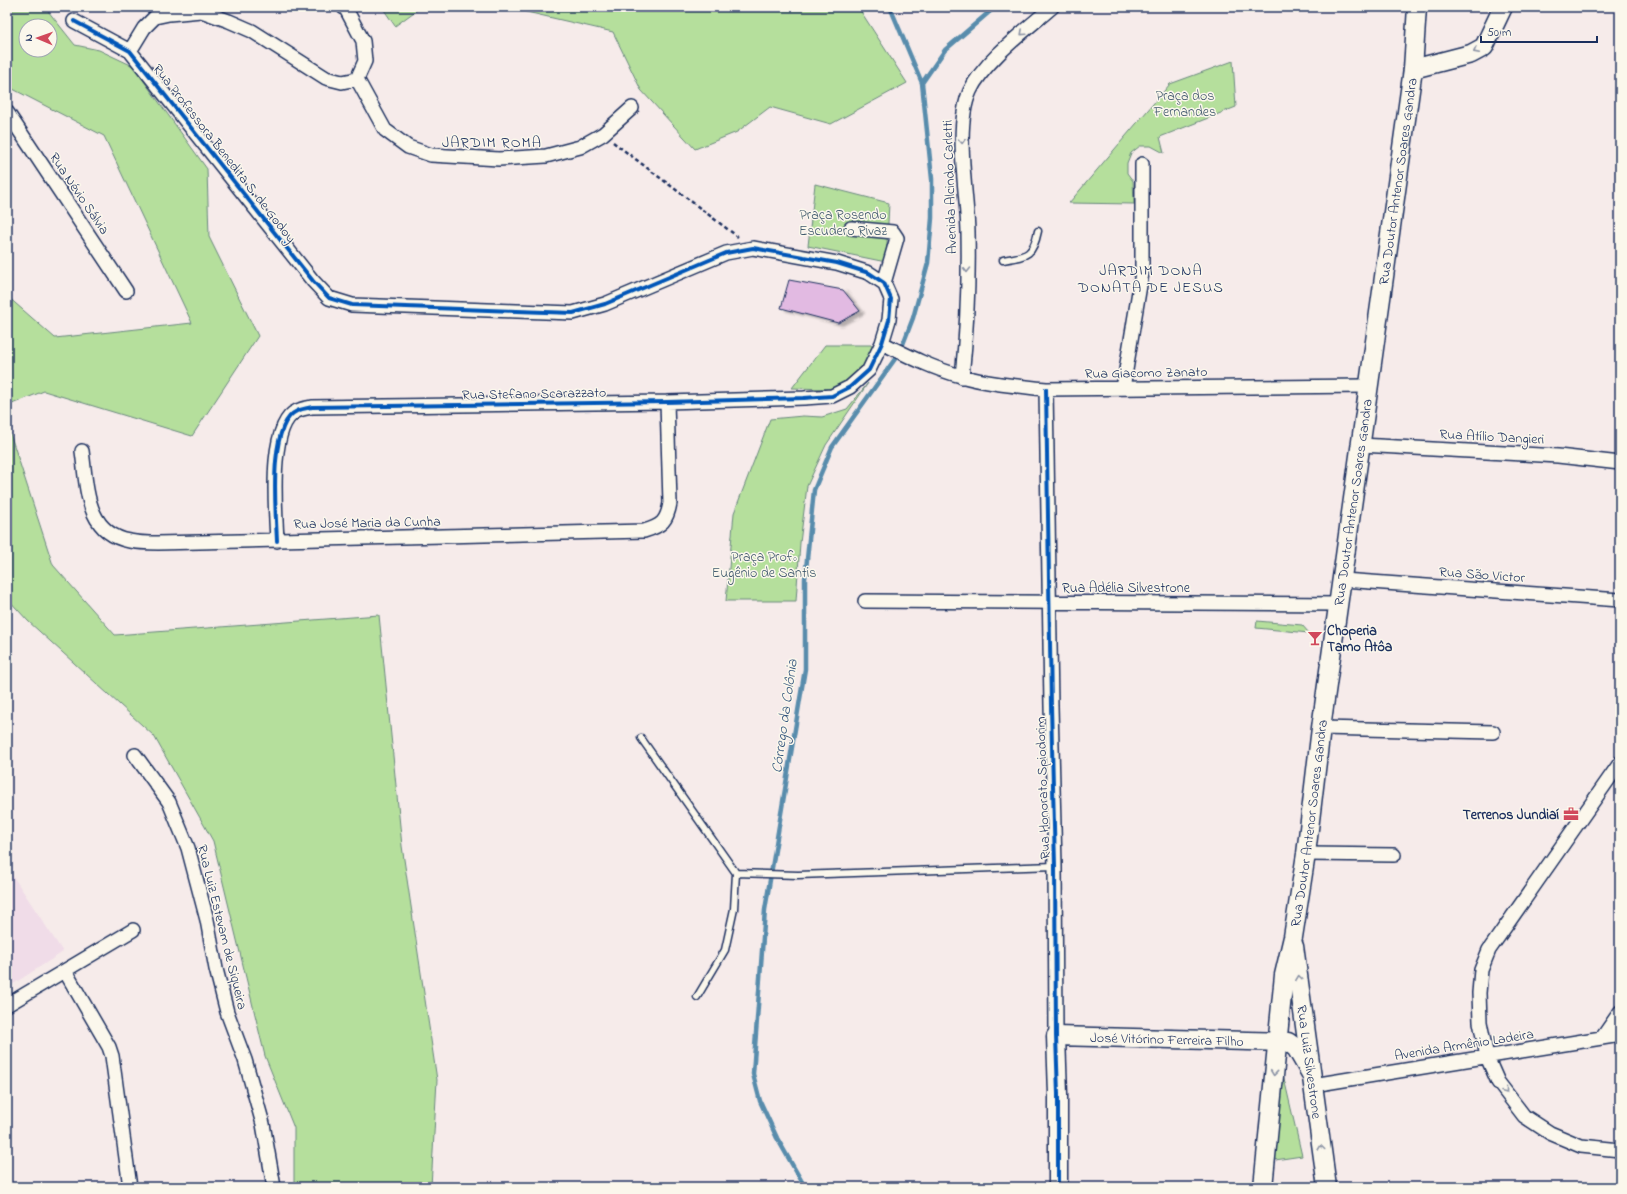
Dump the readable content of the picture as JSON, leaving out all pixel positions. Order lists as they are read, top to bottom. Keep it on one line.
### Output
{"streets":{"main road":["Rua Doutor Antenor Soares Gandra","Rua Honorato Spiodorim","José Vitórino Ferreira Filho","Rua Luiz Silvestrone"],"street":["Rua Professora Benedita S. de Godoy","Avenida Alcindo Carletti","Rua Névio Sálvia","Rua Giacomo Zanato","Rua Stefano Scarazzato","Rua Atílio Dangieri","Rua José Maria da Cunha","Rua São Victor","Rua Adélia Silvestrone","Rua Luiz Estevam de Siqueira","Avenida Armênio Ladeira"]},"crossings":[["Rua Doutor Antenor Soares Gandra","Rua Giacomo Zanato"],["Rua Doutor Antenor Soares Gandra","Rua Atílio Dangieri"],["Rua Doutor Antenor Soares Gandra","Rua São Victor"],["Rua Doutor Antenor Soares Gandra","Rua Adélia Silvestrone"],["Rua Doutor Antenor Soares Gandra","José Vitórino Ferreira Filho"],["Rua Doutor Antenor Soares Gandra","Rua Luiz Silvestrone"],["Avenida Alcindo Carletti","Rua Giacomo Zanato"],["Rua Giacomo Zanato","Rua Stefano Scarazzato"],["Rua Giacomo Zanato","Rua Honorato Spiodorim"],["Rua Stefano Scarazzato","Rua José Maria da Cunha"],["Rua Adélia Silvestrone","Rua Honorato Spiodorim"],["Rua Honorato Spiodorim","José Vitórino Ferreira Filho"],["José Vitórino Ferreira Filho","Avenida Armênio Ladeira"],["José Vitórino Ferreira Filho","Rua Luiz Silvestrone"],["Avenida Armênio Ladeira","Rua Luiz Silvestrone"]],"one_way":["Avenida Alcindo Carletti","Rua Luiz Silvestrone"],"districts":["JARDIM ROMA","JARDIM DONA DONATA DE JESUS"],"water":["Córrego da Colônia"],"parks":["Praça dos Fernandes","Praça Rosendo Escudero Rivaz","Praça Profº Eugênio de Santis"],"places":{"bar":["Choperia Tamo Atôa"],"office":["Terrenos Jundiaí"]},"scale_bar":"50 m","north":"left"}
